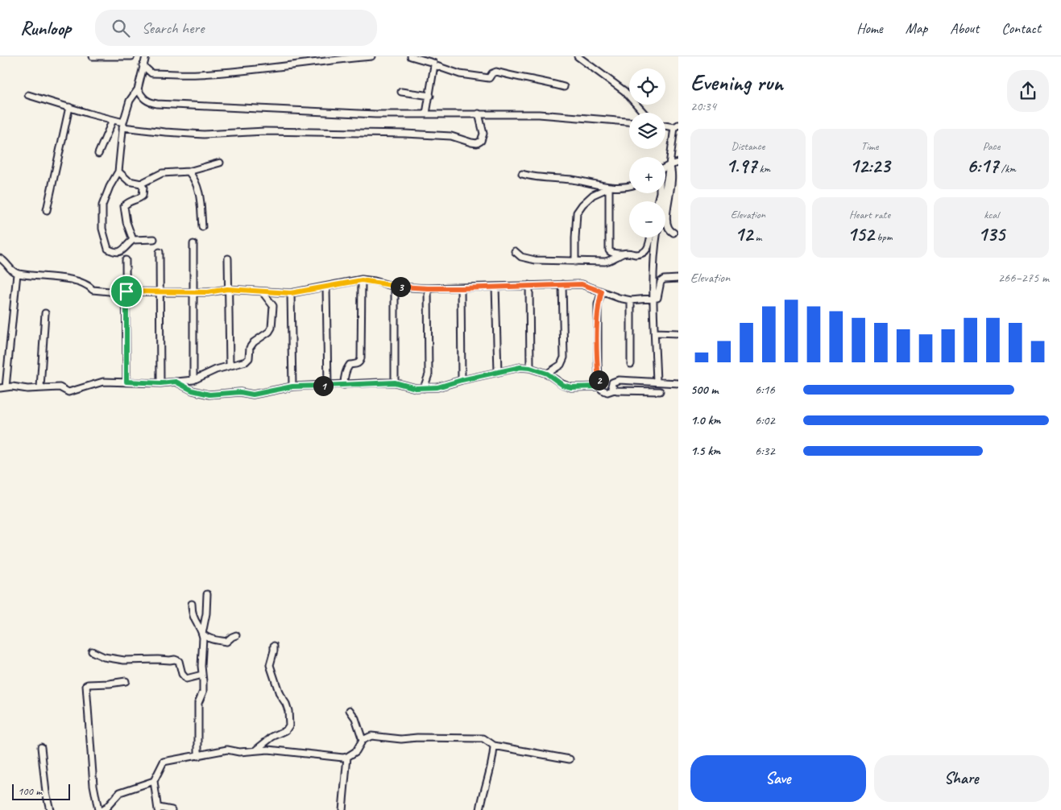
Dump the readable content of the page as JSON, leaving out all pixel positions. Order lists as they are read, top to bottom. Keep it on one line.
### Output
{"scale_bar":"100 m","page":{"header":"Runloop","search":"Search here","nav":["Home","Map","About","Contact"],"heading":["Evening run","20:34"],"map_buttons":["+","−"],"stats":[["Distance","1.97 km"],["Time","12:23"],["Pace","6:17 /km"],["Elevation","12 m"],["Heart rate","152 bpm"],["kcal","135"]],"chart":["Elevation","266–275 m"],"pins":["3","2","1"],"list":[{"name":"500 m","note":"6:16"},{"name":"1.0 km","note":"6:02"},{"name":"1.5 km","note":"6:32"}],"buttons":["Save","Share"],"scale":"100 m"}}
